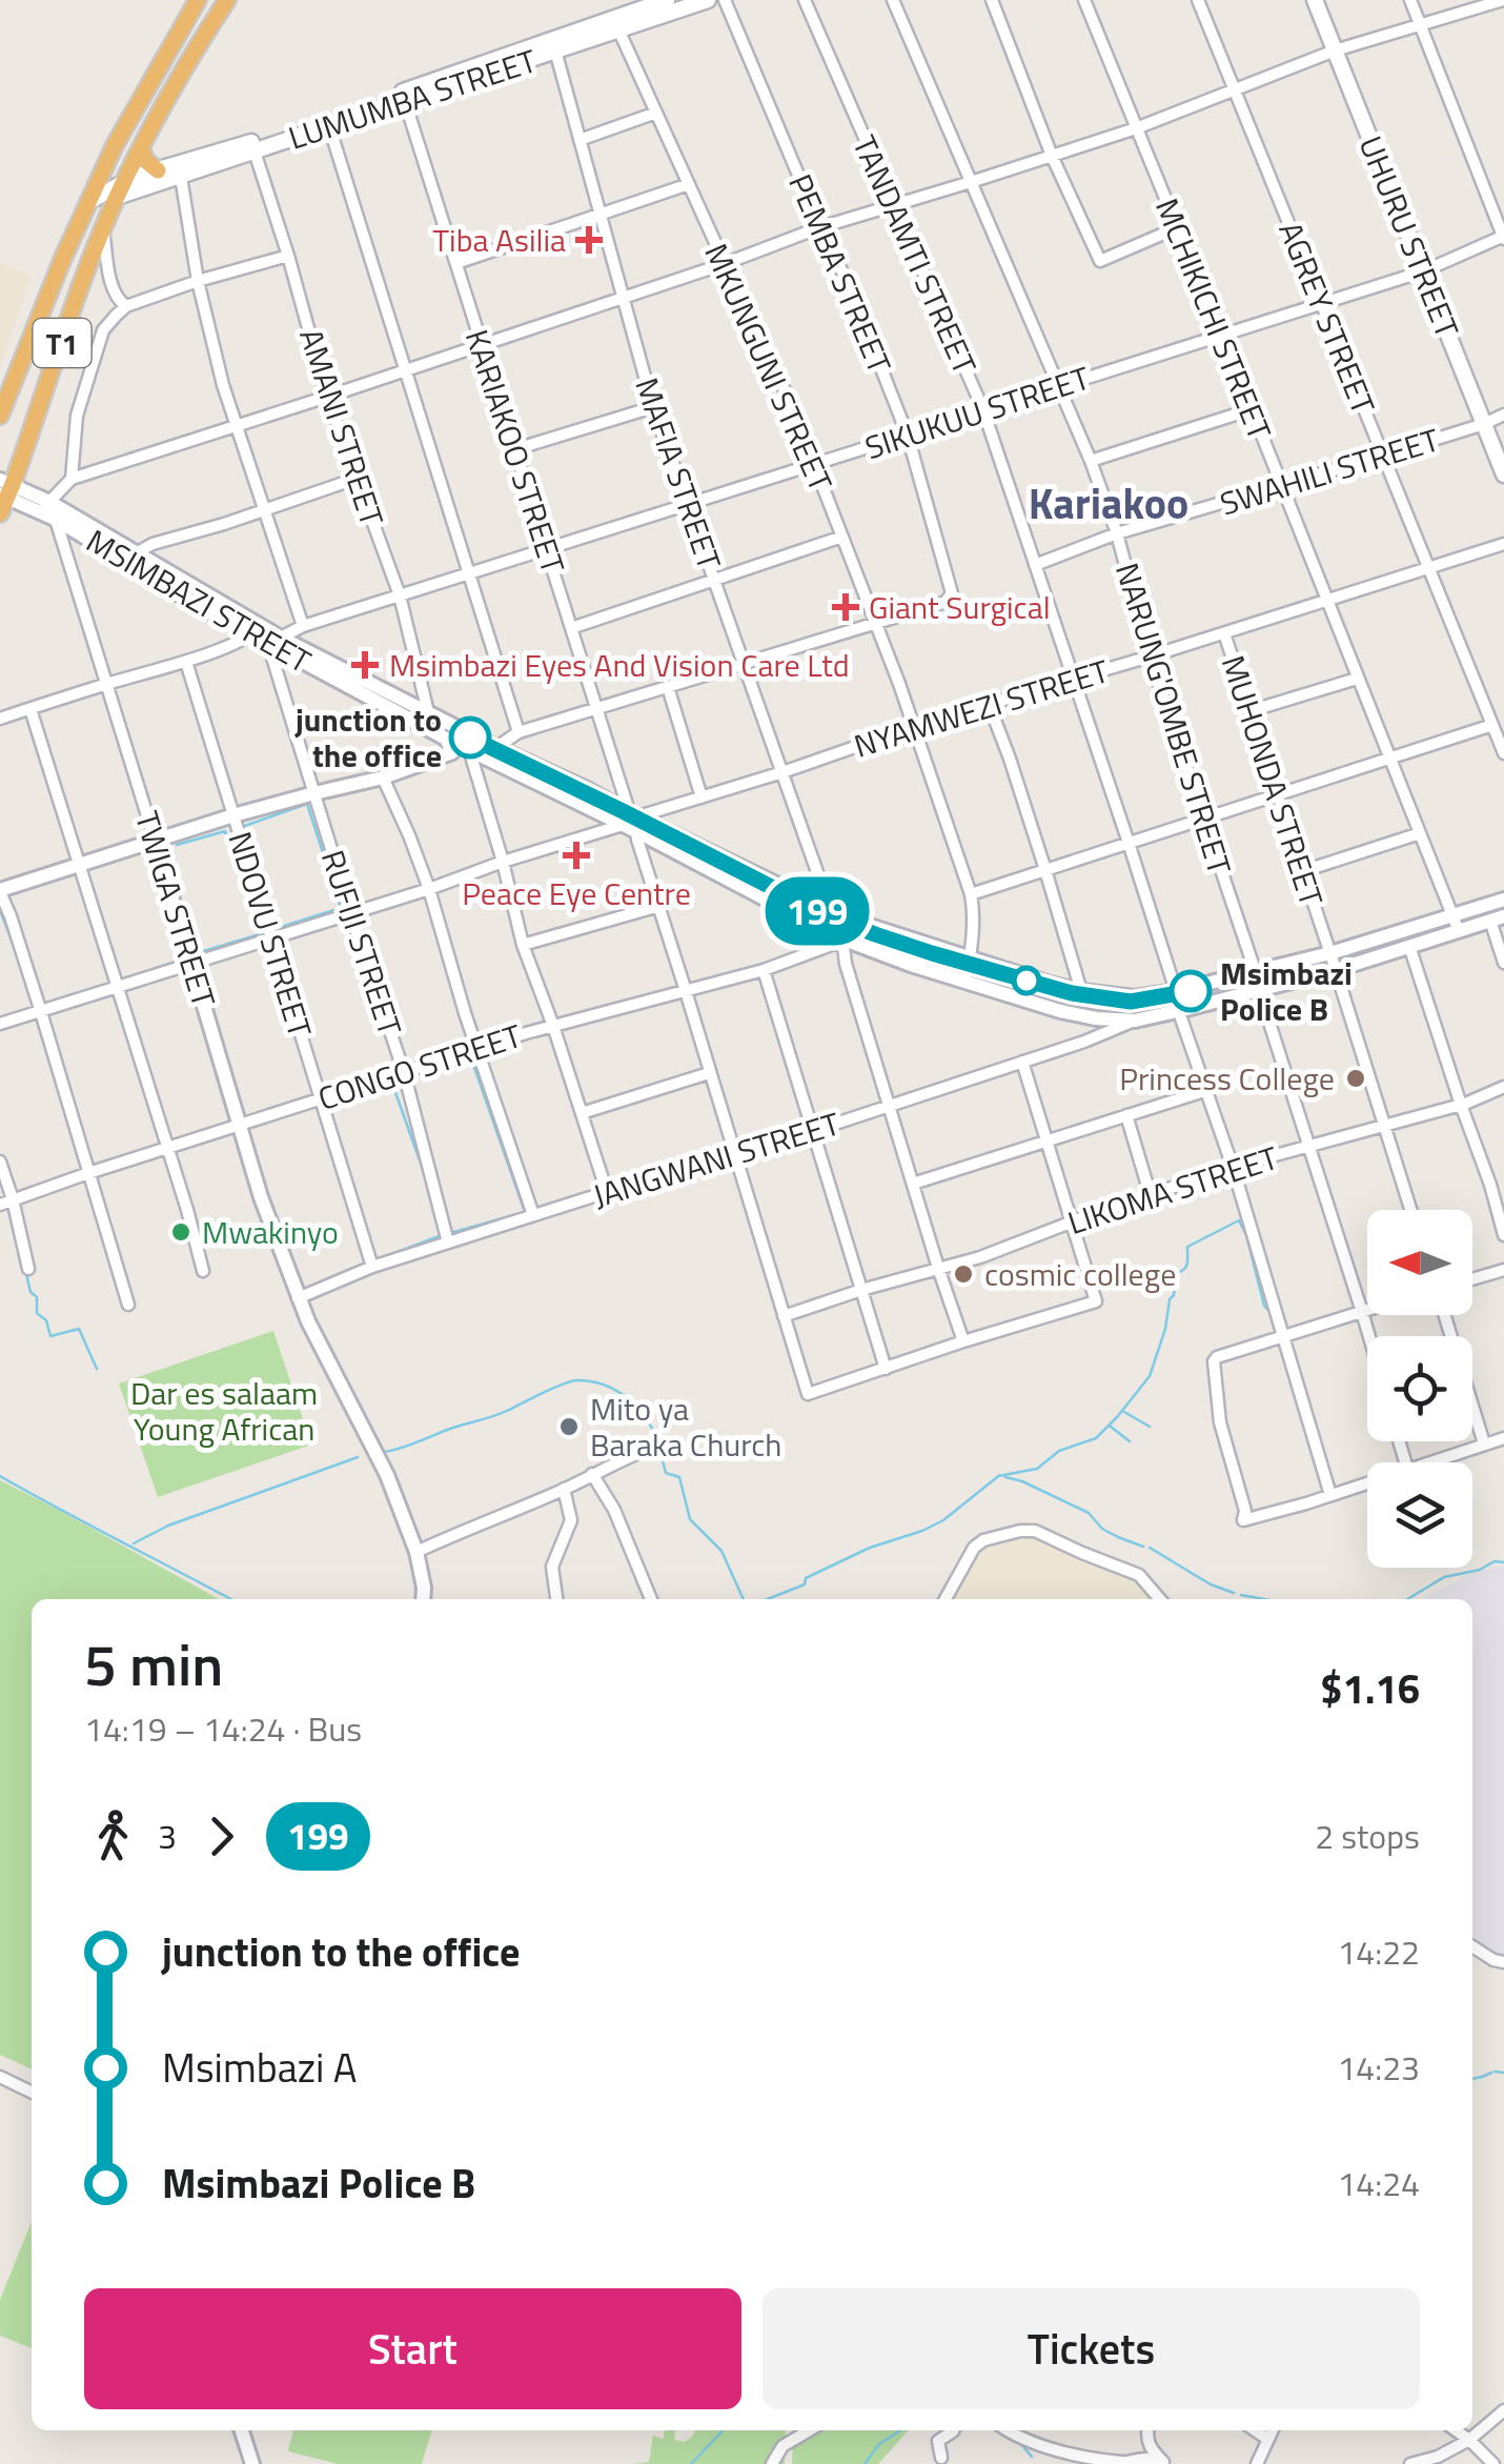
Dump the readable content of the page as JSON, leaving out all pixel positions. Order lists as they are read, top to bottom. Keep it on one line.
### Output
{"streets":{"highway":["T1"],"main road":["LUMUMBA STREET","UHURU STREET","MKUNGUNI STREET"],"street":["TANDAMTI STREET","PEMBA STREET","AGREY STREET","MCHIKICHI STREET","SIKUKUU STREET","AMANI STREET","KARIAKOO STREET","SWAHILI STREET","MAFIA STREET","MSIMBAZI STREET","NYAMWEZI STREET","NARUNG'OMBE STREET","MUHONDA STREET","TWIGA STREET","NDOVU STREET","RUFIJI STREET","CONGO STREET","JANGWANI STREET","LIKOMA STREET"]},"crossings":[["LUMUMBA STREET","T1"],["LUMUMBA STREET","MKUNGUNI STREET"],["LUMUMBA STREET","AMANI STREET"],["LUMUMBA STREET","KARIAKOO STREET"],["LUMUMBA STREET","MAFIA STREET"],["UHURU STREET","SIKUKUU STREET"],["UHURU STREET","SWAHILI STREET"],["TANDAMTI STREET","SIKUKUU STREET"],["TANDAMTI STREET","SWAHILI STREET"],["TANDAMTI STREET","MSIMBAZI STREET"],["TANDAMTI STREET","NYAMWEZI STREET"],["PEMBA STREET","MKUNGUNI STREET"],["PEMBA STREET","SIKUKUU STREET"],["AGREY STREET","SIKUKUU STREET"],["AGREY STREET","SWAHILI STREET"],["AGREY STREET","NYAMWEZI STREET"],["MCHIKICHI STREET","SIKUKUU STREET"],["MCHIKICHI STREET","SWAHILI STREET"],["MCHIKICHI STREET","MSIMBAZI STREET"],["MCHIKICHI STREET","NYAMWEZI STREET"],["T1","MSIMBAZI STREET"],["MKUNGUNI STREET","SIKUKUU STREET"],["MKUNGUNI STREET","MSIMBAZI STREET"],["MKUNGUNI STREET","NYAMWEZI STREET"],["SIKUKUU STREET","AMANI STREET"],["SIKUKUU STREET","KARIAKOO STREET"],["SIKUKUU STREET","MAFIA STREET"],["SIKUKUU STREET","MSIMBAZI STREET"],["SIKUKUU STREET","NARUNG'OMBE STREET"],["SIKUKUU STREET","RUFIJI STREET"],["AMANI STREET","MSIMBAZI STREET"],["KARIAKOO STREET","MSIMBAZI STREET"],["KARIAKOO STREET","NYAMWEZI STREET"],["KARIAKOO STREET","CONGO STREET"],["KARIAKOO STREET","JANGWANI STREET"],["KARIAKOO STREET","LIKOMA STREET"],["SWAHILI STREET","NARUNG'OMBE STREET"],["MAFIA STREET","MSIMBAZI STREET"],["MAFIA STREET","NYAMWEZI STREET"],["MAFIA STREET","CONGO STREET"],["MSIMBAZI STREET","NYAMWEZI STREET"],["MSIMBAZI STREET","NARUNG'OMBE STREET"],["MSIMBAZI STREET","MUHONDA STREET"],["MSIMBAZI STREET","TWIGA STREET"],["MSIMBAZI STREET","RUFIJI STREET"],["MSIMBAZI STREET","CONGO STREET"],["MSIMBAZI STREET","JANGWANI STREET"],["NYAMWEZI STREET","NARUNG'OMBE STREET"],["NYAMWEZI STREET","MUHONDA STREET"],["NYAMWEZI STREET","TWIGA STREET"],["NYAMWEZI STREET","NDOVU STREET"],["NYAMWEZI STREET","RUFIJI STREET"],["MUHONDA STREET","LIKOMA STREET"],["TWIGA STREET","CONGO STREET"],["TWIGA STREET","JANGWANI STREET"],["NDOVU STREET","CONGO STREET"],["NDOVU STREET","JANGWANI STREET"],["RUFIJI STREET","CONGO STREET"],["RUFIJI STREET","JANGWANI STREET"]],"districts":["Kariakoo"],"parks":["Dar es salaam Young African"],"places":{"health":["Tiba Asilia","Giant Surgical","Msimbazi Eyes And Vision Care Ltd","Peace Eye Centre"],"other":["junction to the office","Msimbazi Police B","Princess College","Mwakinyo","cosmic college","Mito ya Baraka Church"]},"lines":["bus line 199"],"north":"left","page":{"on_map":"199","heading":["5 min","14:19 – 14:24 · Bus","$1.16"],"legs":["3","199","2 stops"],"list":[{"name":"junction to the office","value":"14:22"},{"name":"Msimbazi A","value":"14:23"},{"name":"Msimbazi Police B","value":"14:24"}],"buttons":["Start","Tickets"]}}
